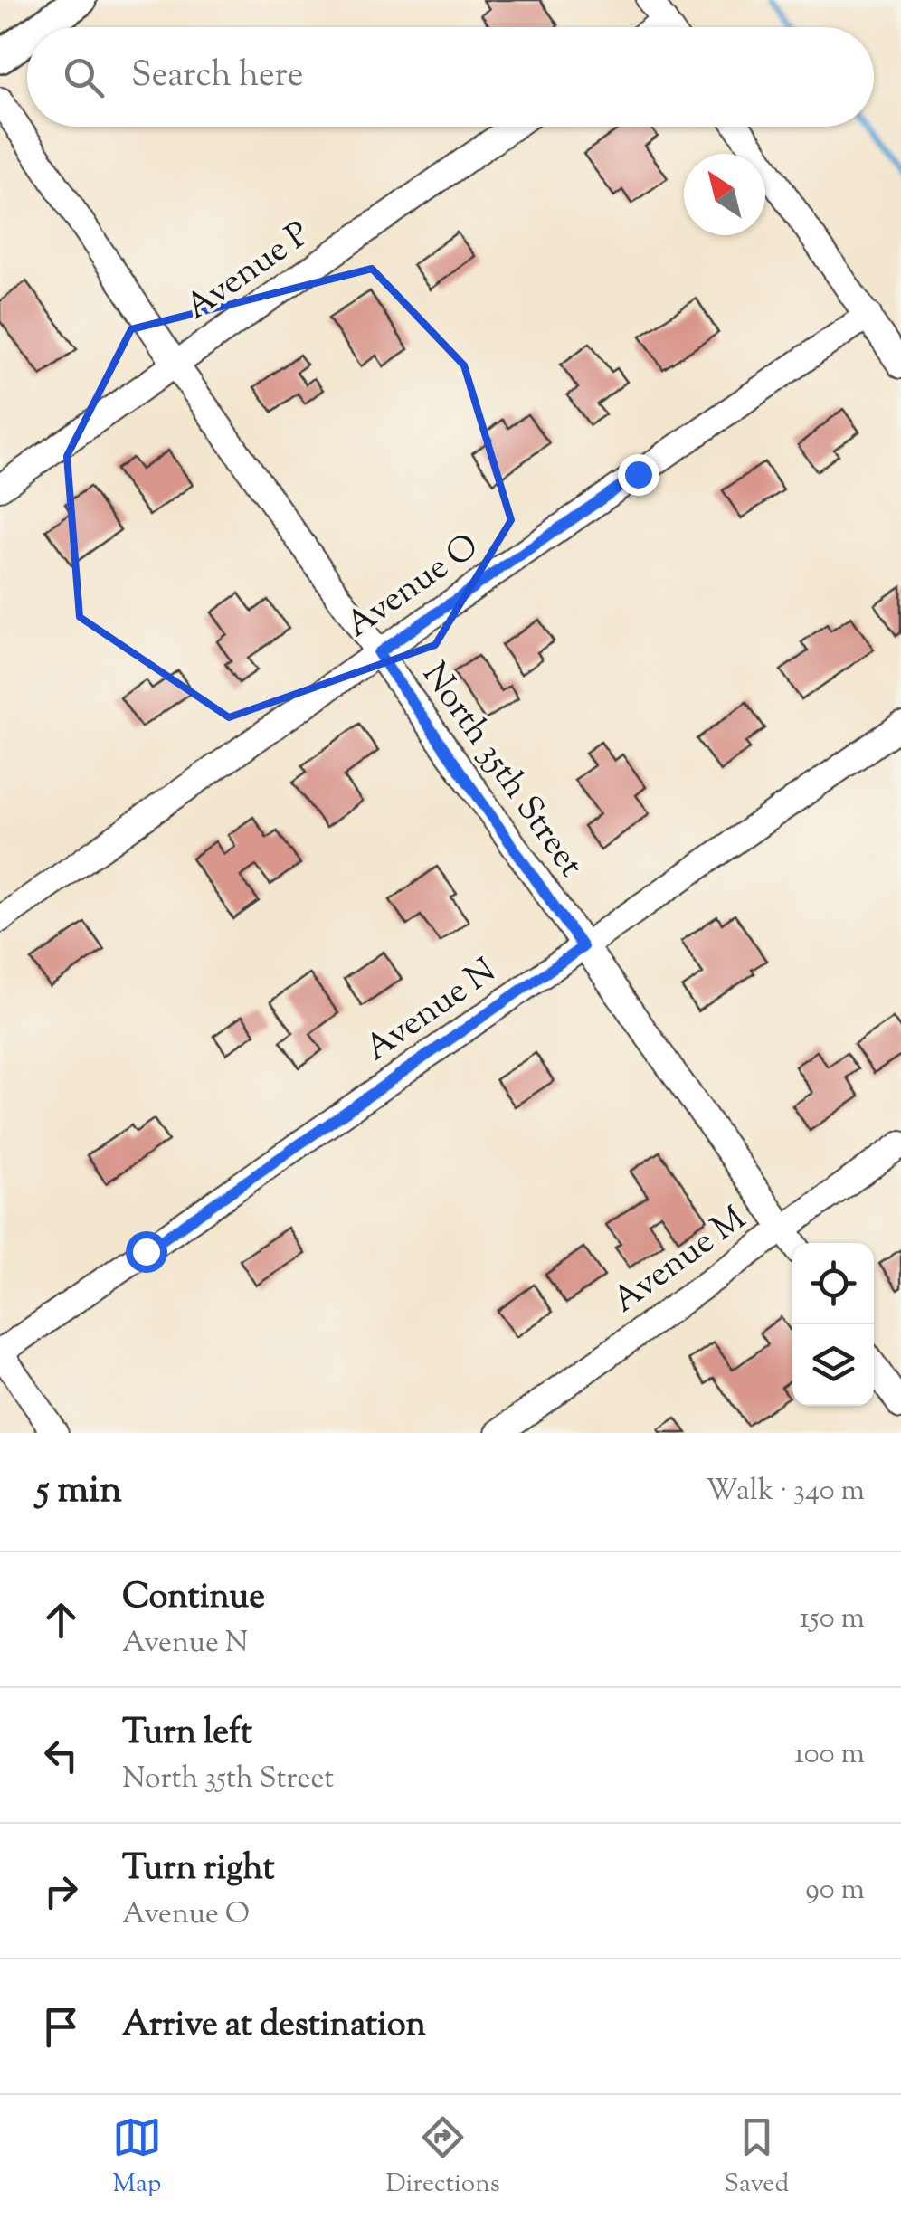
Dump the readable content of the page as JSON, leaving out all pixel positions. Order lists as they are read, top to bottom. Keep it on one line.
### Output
{"streets":{"street":["Avenue P","Avenue O","North 35th Street","Avenue N","Avenue M"]},"crossings":[["Avenue P","North 35th Street"],["Avenue O","North 35th Street"],["North 35th Street","Avenue N"],["North 35th Street","Avenue M"]],"north":"top left","page":{"search":"Search here","heading":["5 min","Walk · 340 m"],"list":[["Continue","Avenue N","150 m"],["Turn left","North 35th Street","100 m"],["Turn right","Avenue O","90 m"],"Arrive at destination"],"nav":["Map","Directions","Saved"]}}
